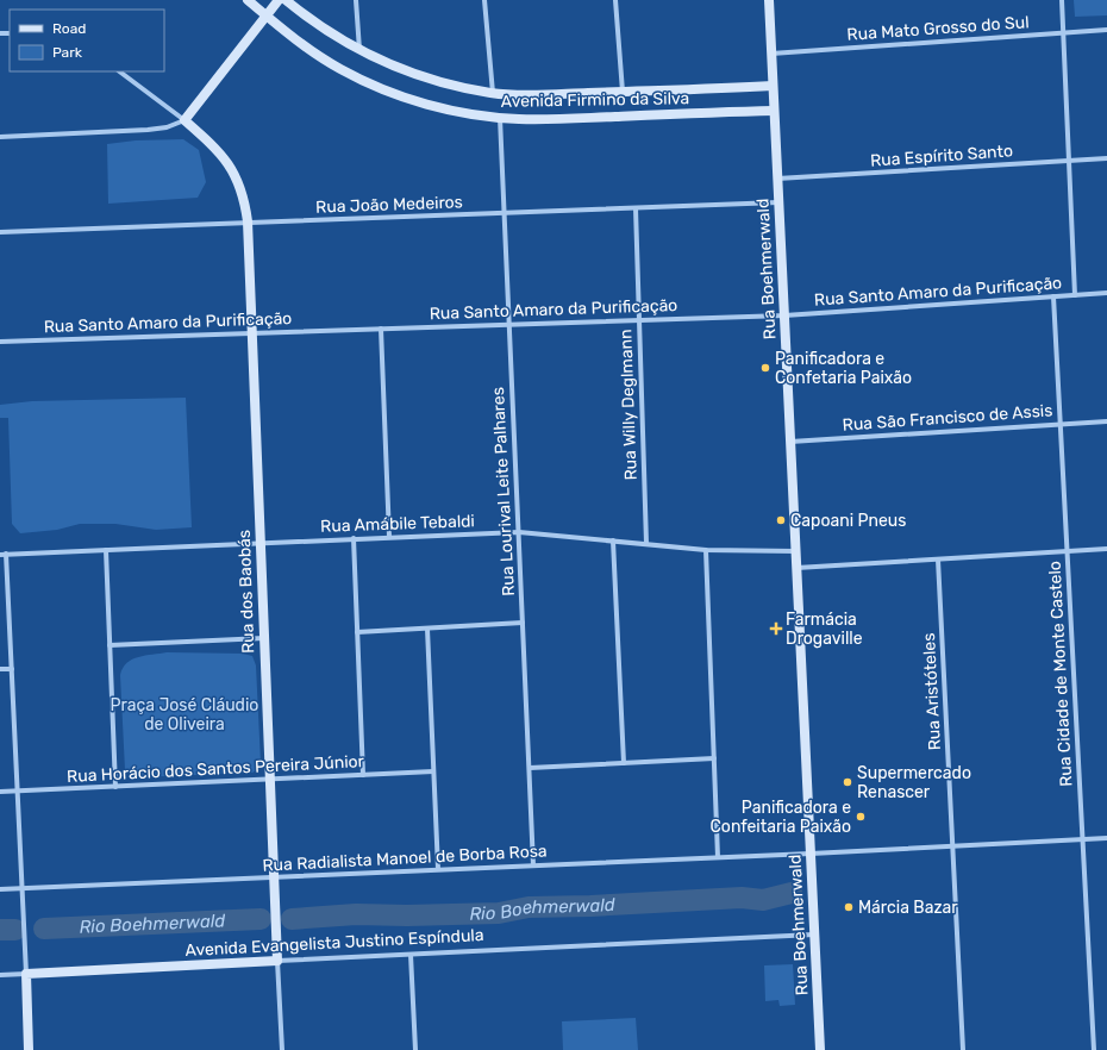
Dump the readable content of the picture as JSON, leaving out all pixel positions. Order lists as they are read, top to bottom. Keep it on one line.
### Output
{"streets":{"street":["Rua Mato Grosso do Sul","Avenida Firmino da Silva","Rua Espírito Santo","Rua João Medeiros","Rua Boehmerwald","Rua Santo Amaro da Purificação","Rua Willy Deglmann","Rua São Francisco de Assis","Rua Lourival Leite Palhares","Rua Amábile Tebaldi","Rua dos Baobás","Rua Cidade de Monte Castelo","Rua Aristóteles","Rua Horácio dos Santos Pereira Júnior","Rua Radialista Manoel de Borba Rosa","Avenida Evangelista Justino Espíndula"]},"crossings":[["Rua Mato Grosso do Sul","Rua Boehmerwald"],["Avenida Firmino da Silva","Rua Boehmerwald"],["Avenida Firmino da Silva","Rua Lourival Leite Palhares"],["Rua Espírito Santo","Rua Boehmerwald"],["Rua João Medeiros","Rua Boehmerwald"],["Rua João Medeiros","Rua Willy Deglmann"],["Rua João Medeiros","Rua Lourival Leite Palhares"],["Rua João Medeiros","Rua dos Baobás"],["Rua Boehmerwald","Rua Santo Amaro da Purificação"],["Rua Boehmerwald","Rua São Francisco de Assis"],["Rua Boehmerwald","Rua Amábile Tebaldi"],["Rua Boehmerwald","Rua Radialista Manoel de Borba Rosa"],["Rua Boehmerwald","Avenida Evangelista Justino Espíndula"],["Rua Santo Amaro da Purificação","Rua Willy Deglmann"],["Rua Santo Amaro da Purificação","Rua Lourival Leite Palhares"],["Rua Santo Amaro da Purificação","Rua dos Baobás"],["Rua Santo Amaro da Purificação","Rua Cidade de Monte Castelo"],["Rua Willy Deglmann","Rua Amábile Tebaldi"],["Rua São Francisco de Assis","Rua Cidade de Monte Castelo"],["Rua Lourival Leite Palhares","Rua Amábile Tebaldi"],["Rua Lourival Leite Palhares","Rua Radialista Manoel de Borba Rosa"],["Rua Amábile Tebaldi","Rua dos Baobás"],["Rua dos Baobás","Rua Horácio dos Santos Pereira Júnior"],["Rua dos Baobás","Rua Radialista Manoel de Borba Rosa"],["Rua dos Baobás","Avenida Evangelista Justino Espíndula"],["Rua Cidade de Monte Castelo","Rua Radialista Manoel de Borba Rosa"],["Rua Aristóteles","Rua Radialista Manoel de Borba Rosa"]],"water":["Rio Boehmerwald"],"parks":["Praça José Cláudio de Oliveira"],"places":{"other":["Panificadora e Confetaria Paixão","Capoani Pneus","Supermercado Renascer","Panificadora e Confeitaria Paixão","Márcia Bazar"],"health":["Farmácia Drogaville"]},"legend":["Road","Park"]}
